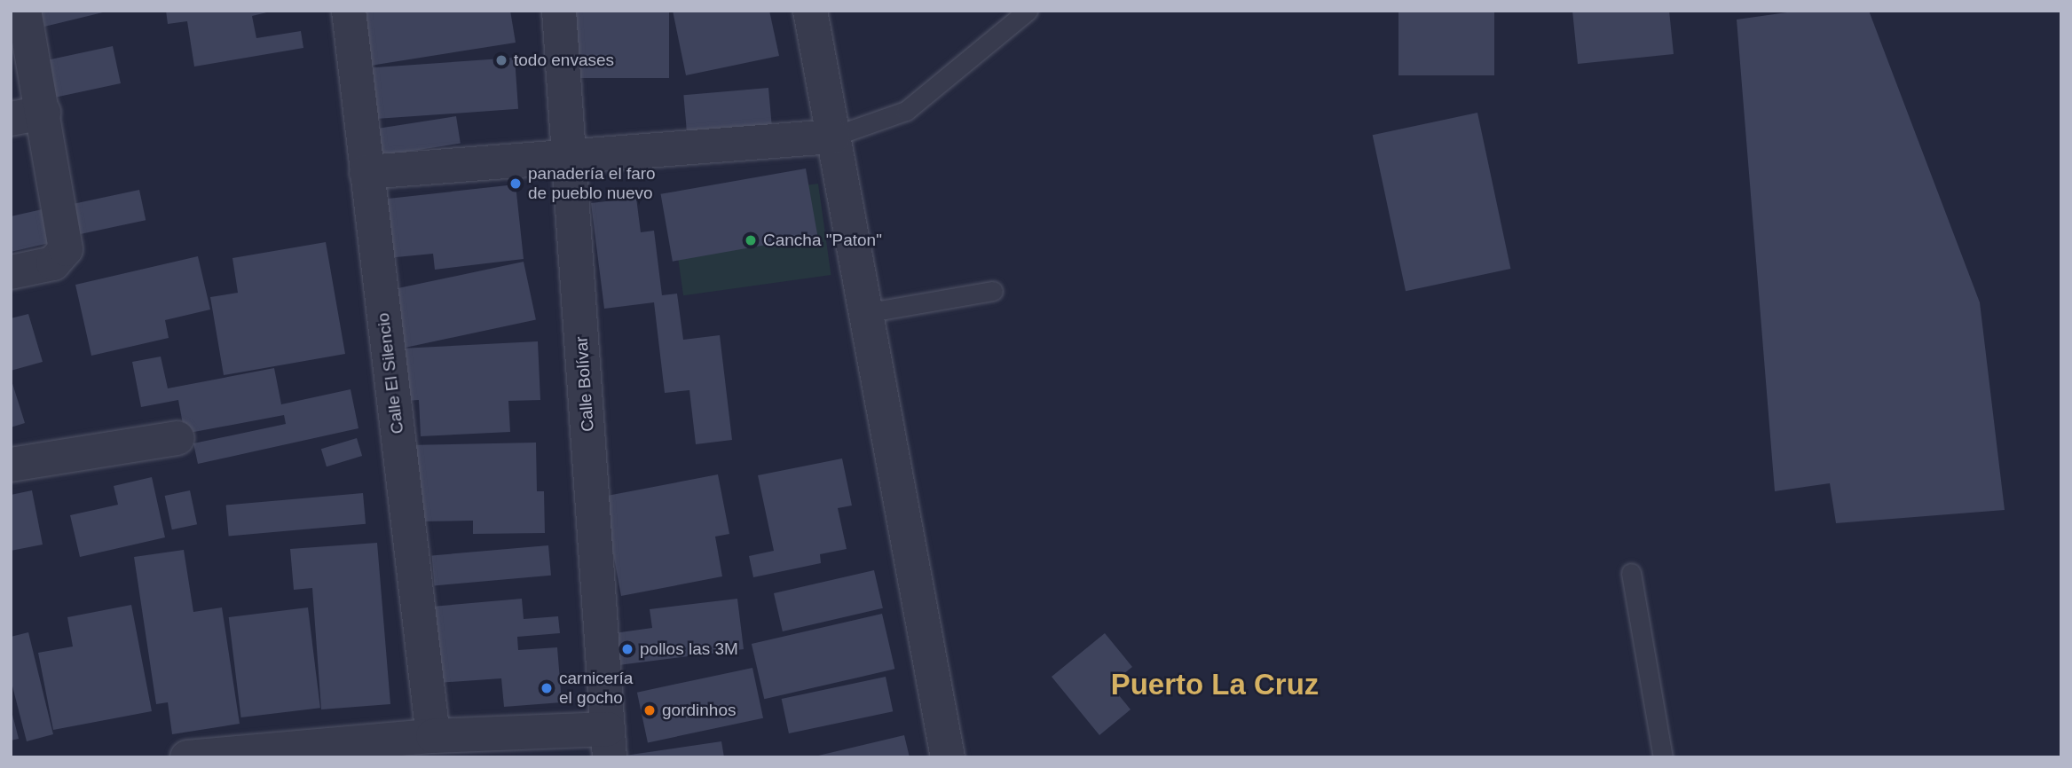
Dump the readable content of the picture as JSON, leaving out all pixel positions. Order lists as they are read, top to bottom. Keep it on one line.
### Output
{"streets":{"street":["Calle El Silencio","Calle Bolívar"]},"districts":["Puerto La Cruz"],"places":["todo envases","panadería el faro de pueblo nuevo","Cancha \"Paton\"","pollos las 3M","carnicería el gocho","gordinhos"]}
